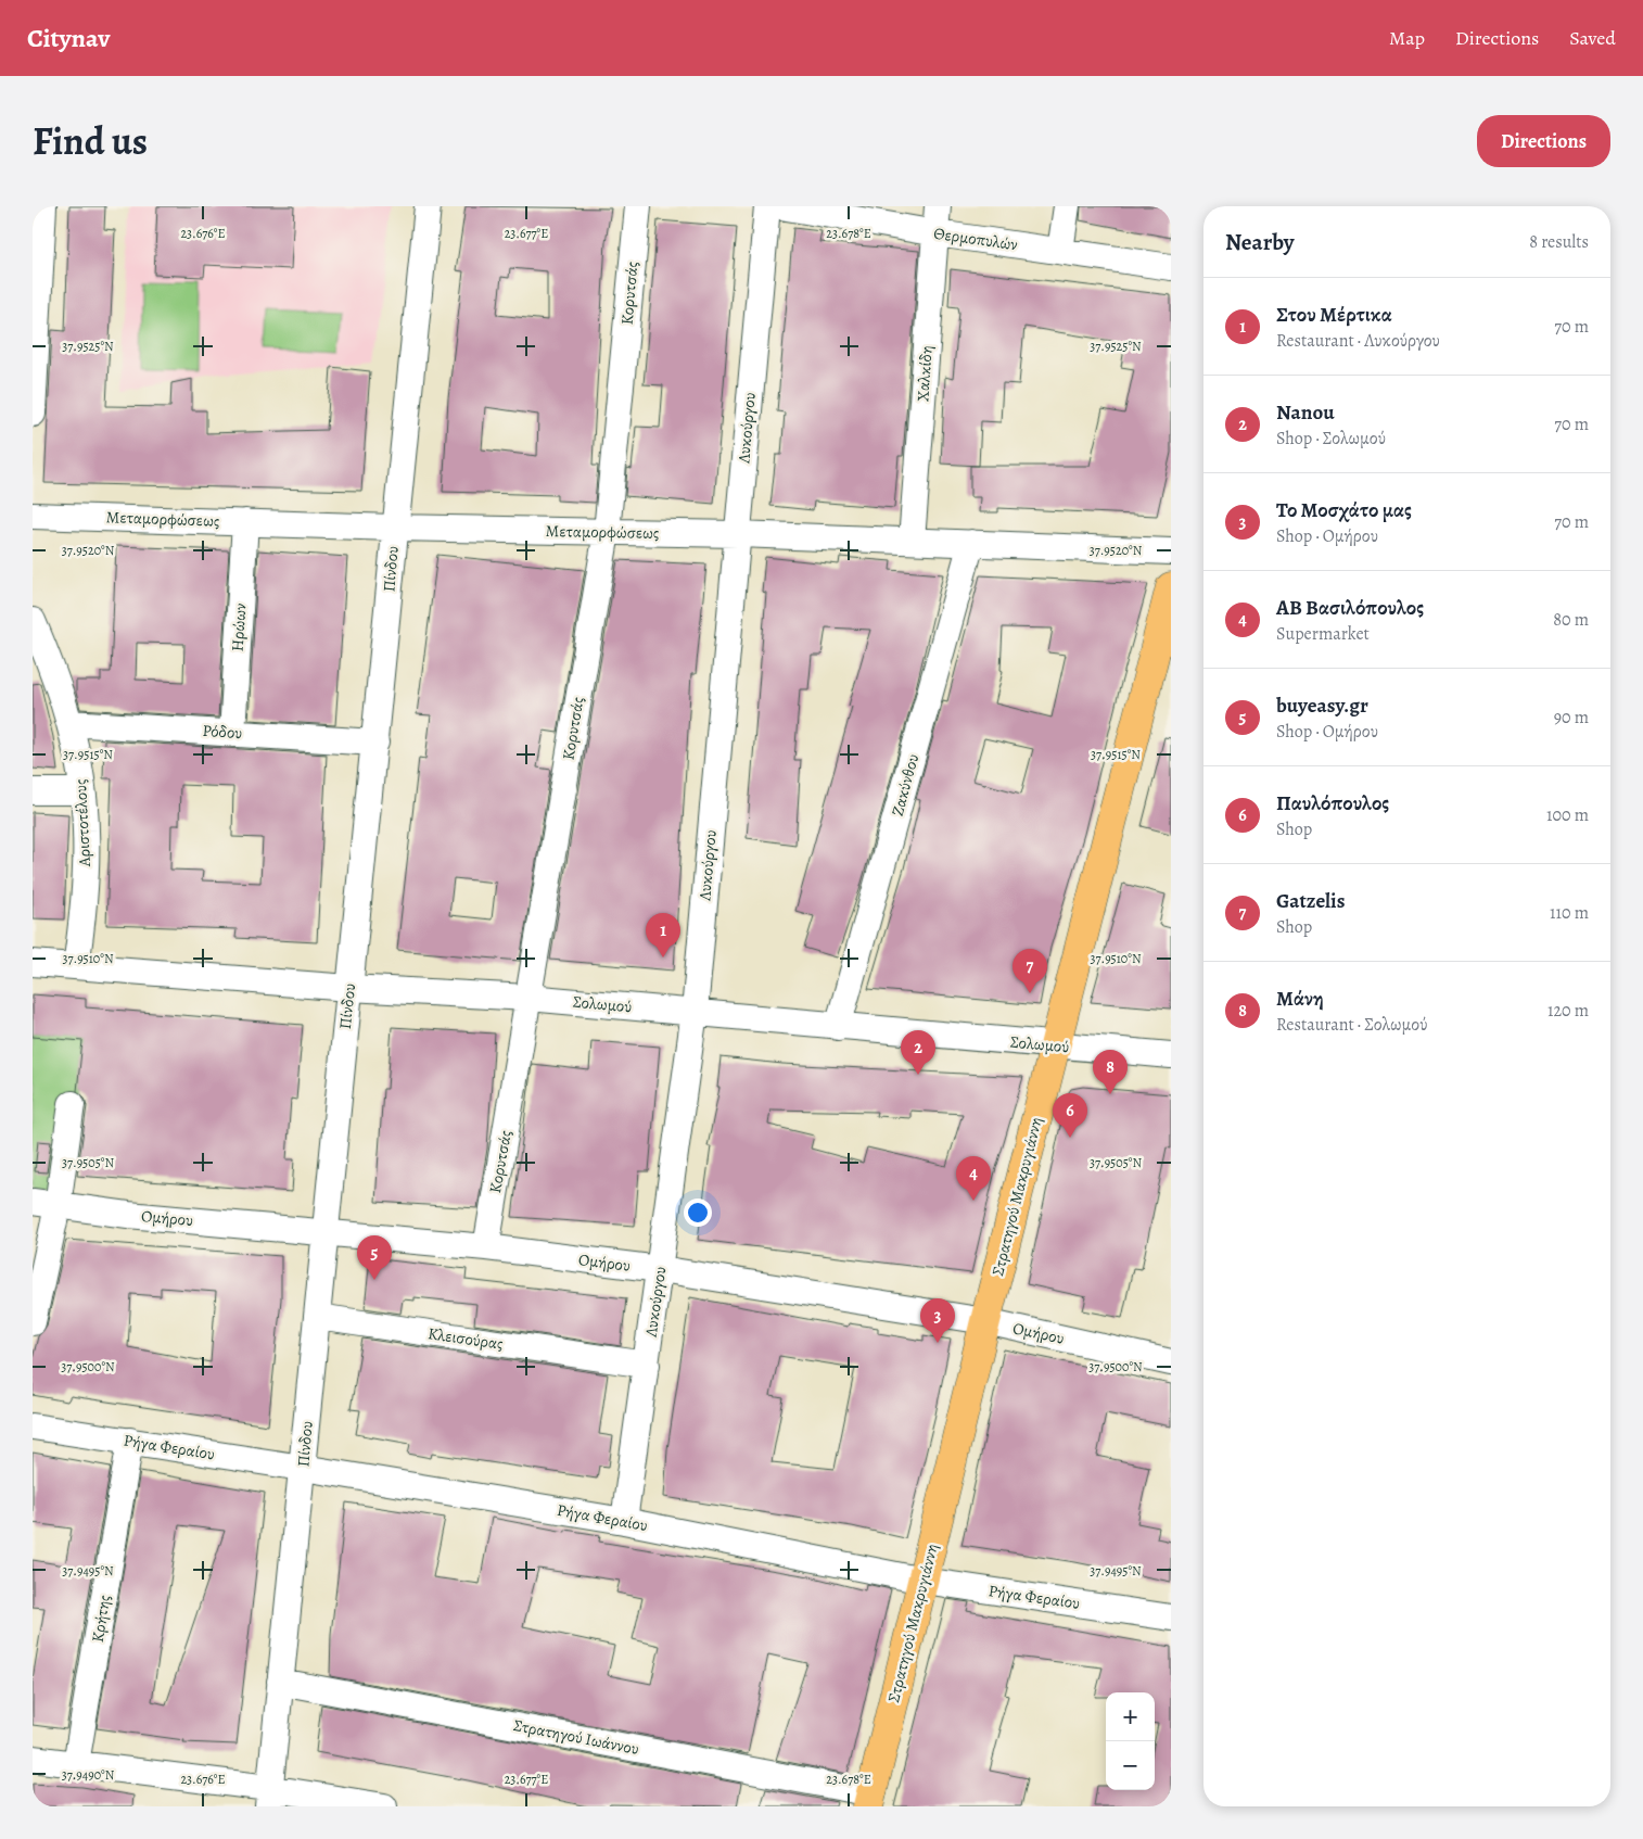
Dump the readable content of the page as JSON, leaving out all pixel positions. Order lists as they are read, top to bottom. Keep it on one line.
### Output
{"streets":{"main road":["Στρατηγού Μακρυγιάννη"],"street":["Θερμοπυλών","Κορυτσάς","Χαλκίδη","Λυκούργου","Μεταμορφώσεως","Πίνδου","Ηρώων","Ρόδου","Ζακύνθου","Αριστοτέλους","Σολωμού","Ομήρου","Κλεισούρας","Ρήγα Φεραίου","Κρήτης","Στρατηγού Ιωάννου"]},"crossings":[["Θερμοπυλών","Χαλκίδη"],["Κορυτσάς","Μεταμορφώσεως"],["Κορυτσάς","Σολωμού"],["Κορυτσάς","Ομήρου"],["Χαλκίδη","Μεταμορφώσεως"],["Λυκούργου","Μεταμορφώσεως"],["Λυκούργου","Σολωμού"],["Λυκούργου","Ομήρου"],["Λυκούργου","Κλεισούρας"],["Λυκούργου","Ρήγα Φεραίου"],["Μεταμορφώσεως","Πίνδου"],["Μεταμορφώσεως","Ηρώων"],["Μεταμορφώσεως","Ζακύνθου"],["Πίνδου","Ρόδου"],["Πίνδου","Σολωμού"],["Πίνδου","Ομήρου"],["Πίνδου","Κλεισούρας"],["Πίνδου","Ρήγα Φεραίου"],["Πίνδου","Στρατηγού Ιωάννου"],["Ηρώων","Ρόδου"],["Ρόδου","Αριστοτέλους"],["Ζακύνθου","Σολωμού"],["Αριστοτέλους","Σολωμού"],["Σολωμού","Στρατηγού Μακρυγιάννη"],["Στρατηγού Μακρυγιάννη","Ομήρου"],["Στρατηγού Μακρυγιάννη","Ρήγα Φεραίου"],["Στρατηγού Μακρυγιάννη","Στρατηγού Ιωάννου"],["Ρήγα Φεραίου","Κρήτης"]],"page":{"header":"Citynav","nav":["Map","Directions","Saved"],"title":"Find us","buttons":"Directions","heading":["Nearby","8 results"],"list":[{"mark":"1","name":"Στου Μέρτικα","note":"Restaurant · Λυκούργου","value":"70 m"},{"mark":"2","name":"Nanou","note":"Shop · Σολωμού","value":"70 m"},{"mark":"3","name":"Το Μοσχάτο μας","note":"Shop · Ομήρου","value":"70 m"},{"mark":"4","name":"ΑΒ Βασιλόπουλος","note":"Supermarket","value":"80 m"},{"mark":"5","name":"buyeasy.gr","note":"Shop · Ομήρου","value":"90 m"},{"mark":"6","name":"Παυλόπουλος","note":"Shop","value":"100 m"},{"mark":"7","name":"Gatzelis","note":"Shop","value":"110 m"},{"mark":"8","name":"Μάνη","note":"Restaurant · Σολωμού","value":"120 m"}],"pins":["1","7","2","8","6","4","5","3"],"map_buttons":["+","−"]},"coordinates":["23.676°E","23.677°E","23.678°E","37.9525°N","37.9520°N","37.9515°N","37.9510°N","37.9505°N","37.9500°N","37.9495°N","37.9490°N"]}
